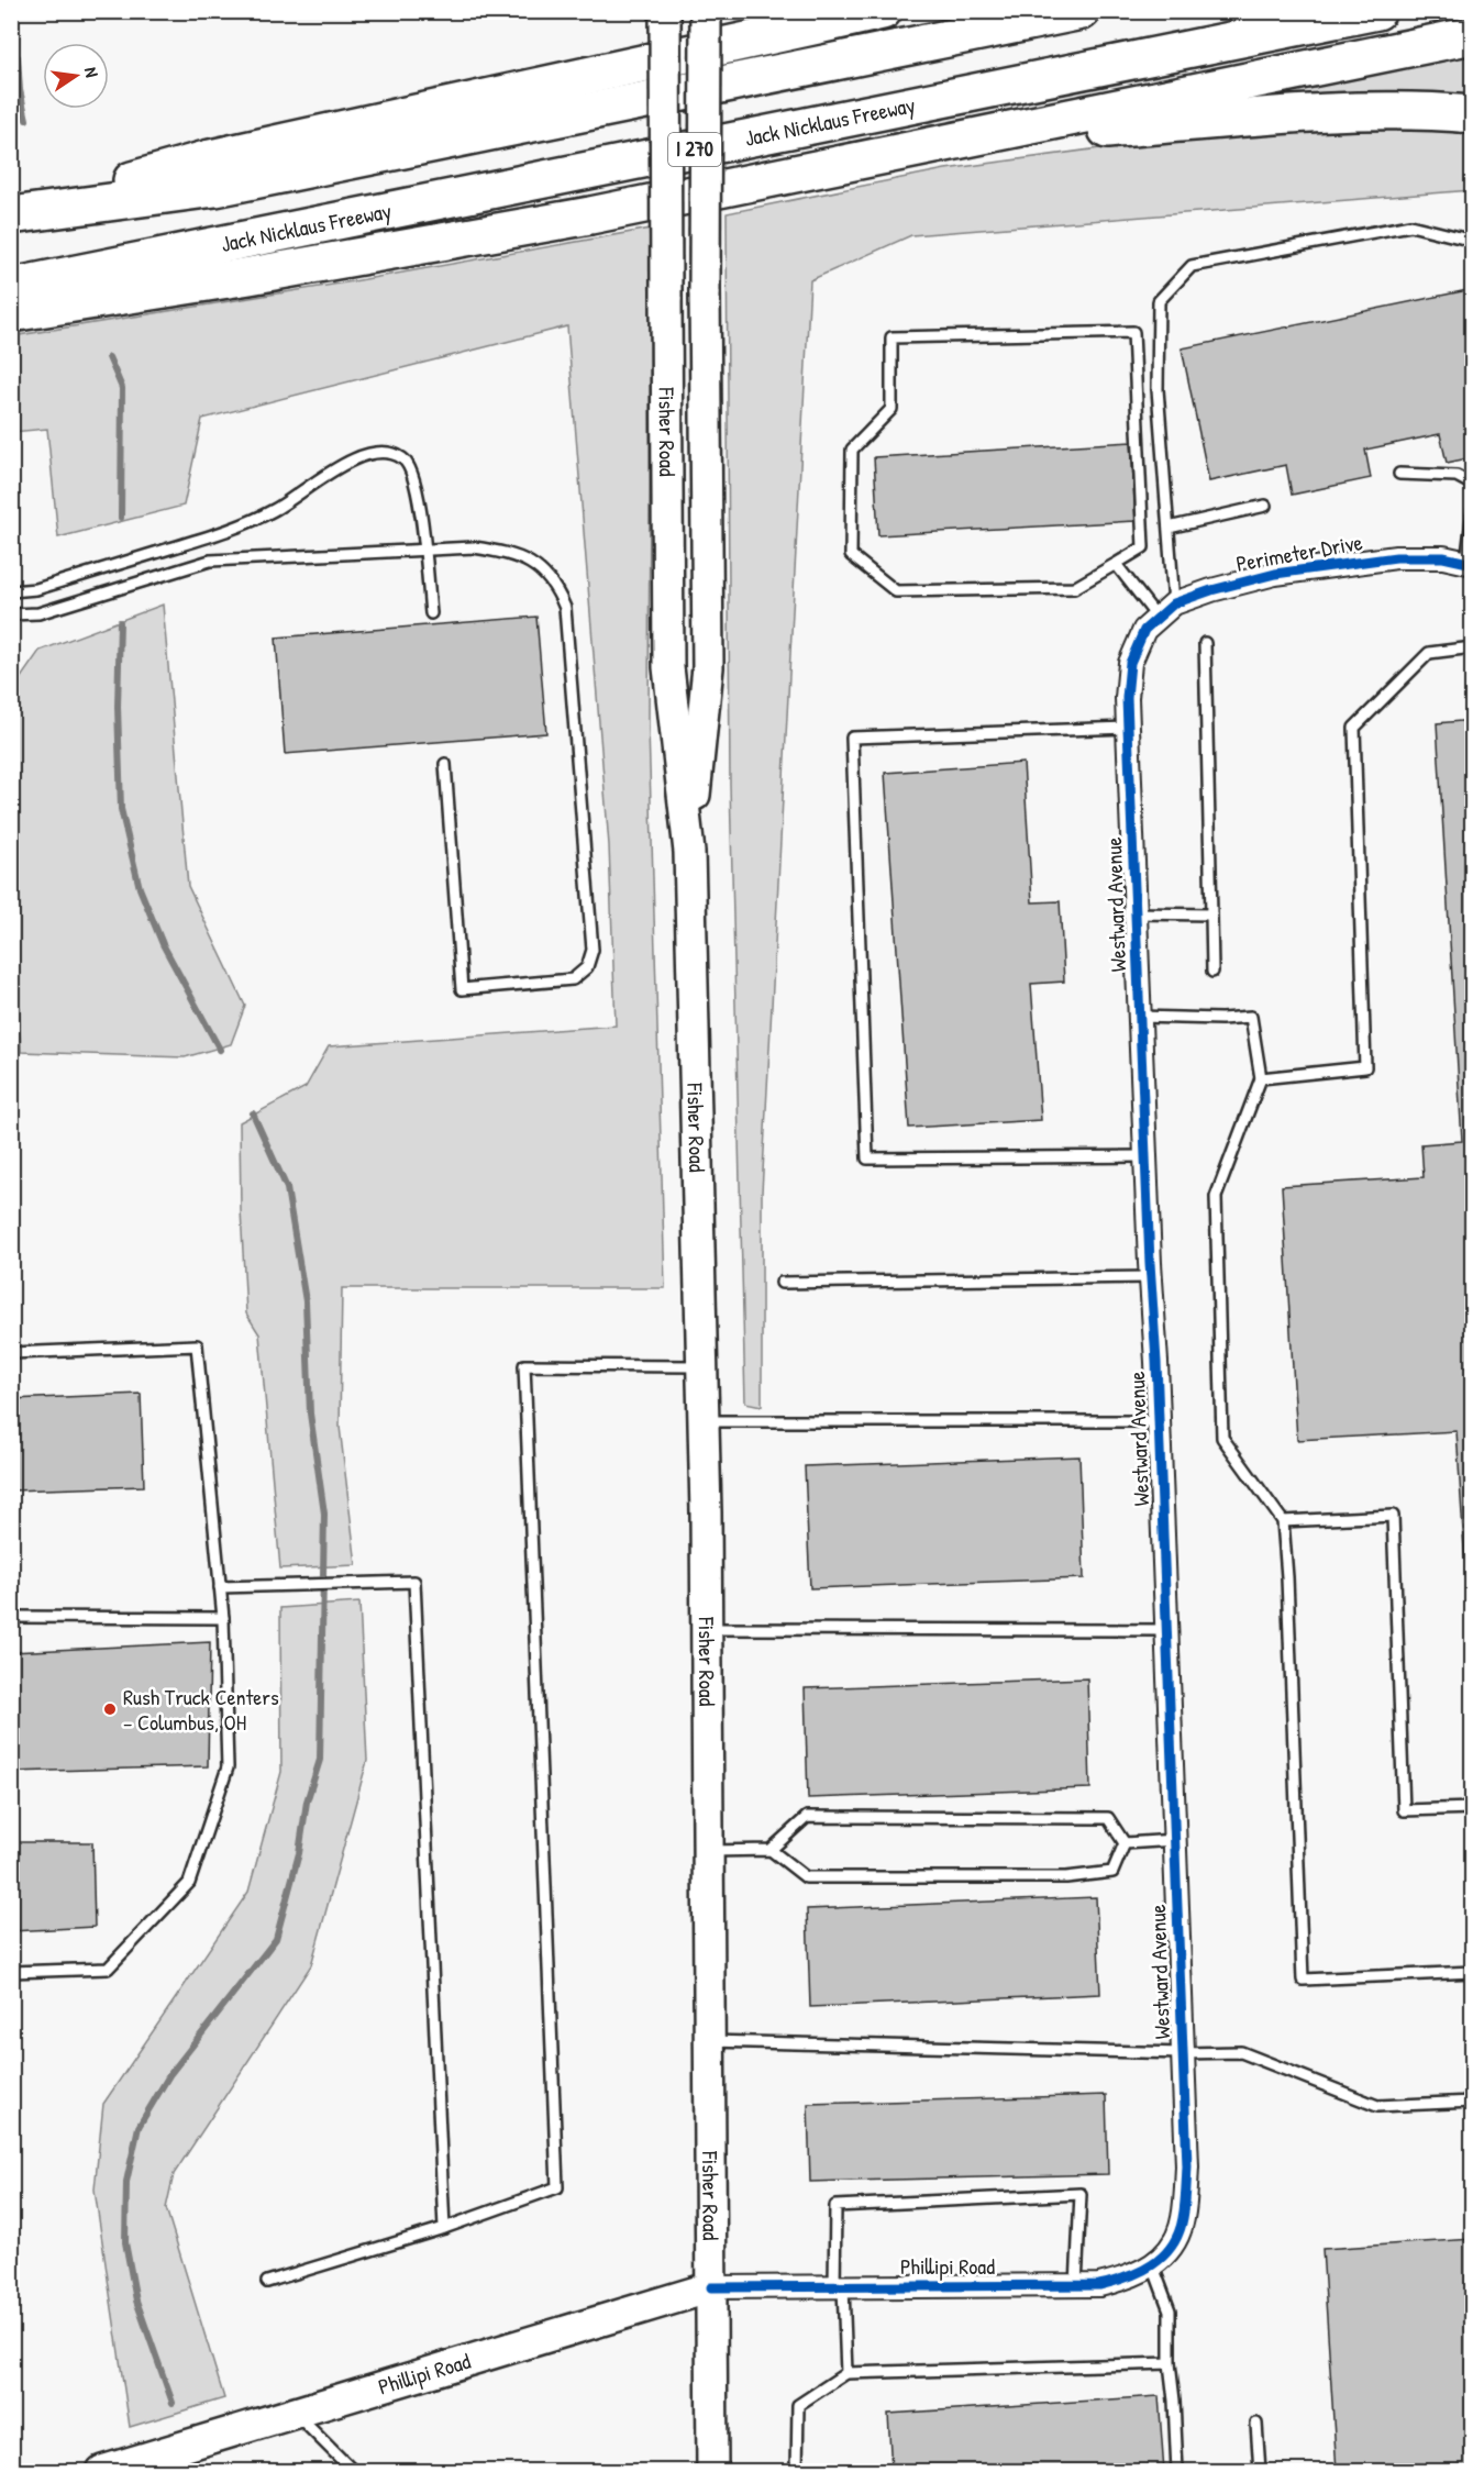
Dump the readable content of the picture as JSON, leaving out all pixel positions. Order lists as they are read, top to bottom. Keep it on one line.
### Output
{"streets":{"highway":["Jack Nicklaus Freeway","I 270"],"main road":["Fisher Road","Phillipi Road"],"street":["Perimeter Drive","Westward Avenue"]},"crossings":[["Fisher Road","Phillipi Road"],["Perimeter Drive","Westward Avenue"],["Westward Avenue","Phillipi Road"]],"places":["Rush Truck Centers – Columbus, OH"],"north":"right"}
